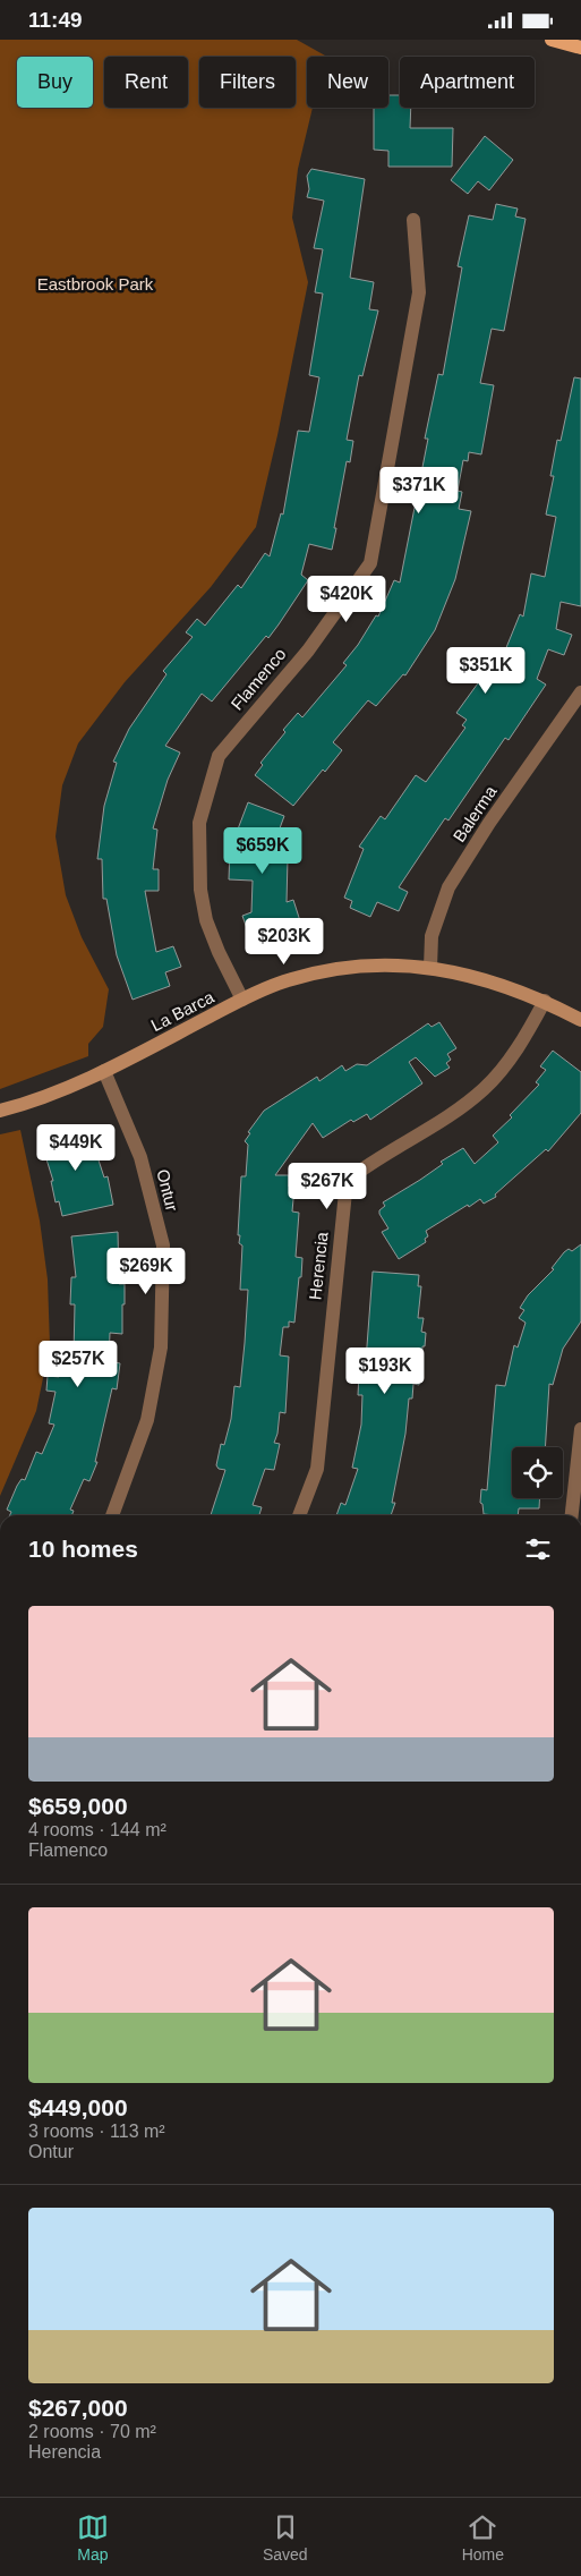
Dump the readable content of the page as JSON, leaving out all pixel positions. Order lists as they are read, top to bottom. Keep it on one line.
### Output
{"streets":{"street":["Flamenco","Balerma","La Barca","Ontur","Herencia"]},"crossings":[["Flamenco","La Barca"],["Balerma","La Barca"],["La Barca","Ontur"],["La Barca","Herencia"]],"parks":["Eastbrook Park"],"page":{"status":"11:49","chip":["Buy","Rent","Filters","New","Apartment"],"price":["$371K","$420K","$351K","$659K","$203K","$449K","$267K","$269K","$257K","$193K"],"heading":"10 homes","list":[{"name":"$659,000","note":"4 rooms · 144 m² · Flamenco"},{"name":"$449,000","note":"3 rooms · 113 m² · Ontur"},{"name":"$267,000","note":"2 rooms · 70 m² · Herencia"}],"tabs":["Map","Saved","Home"]}}
